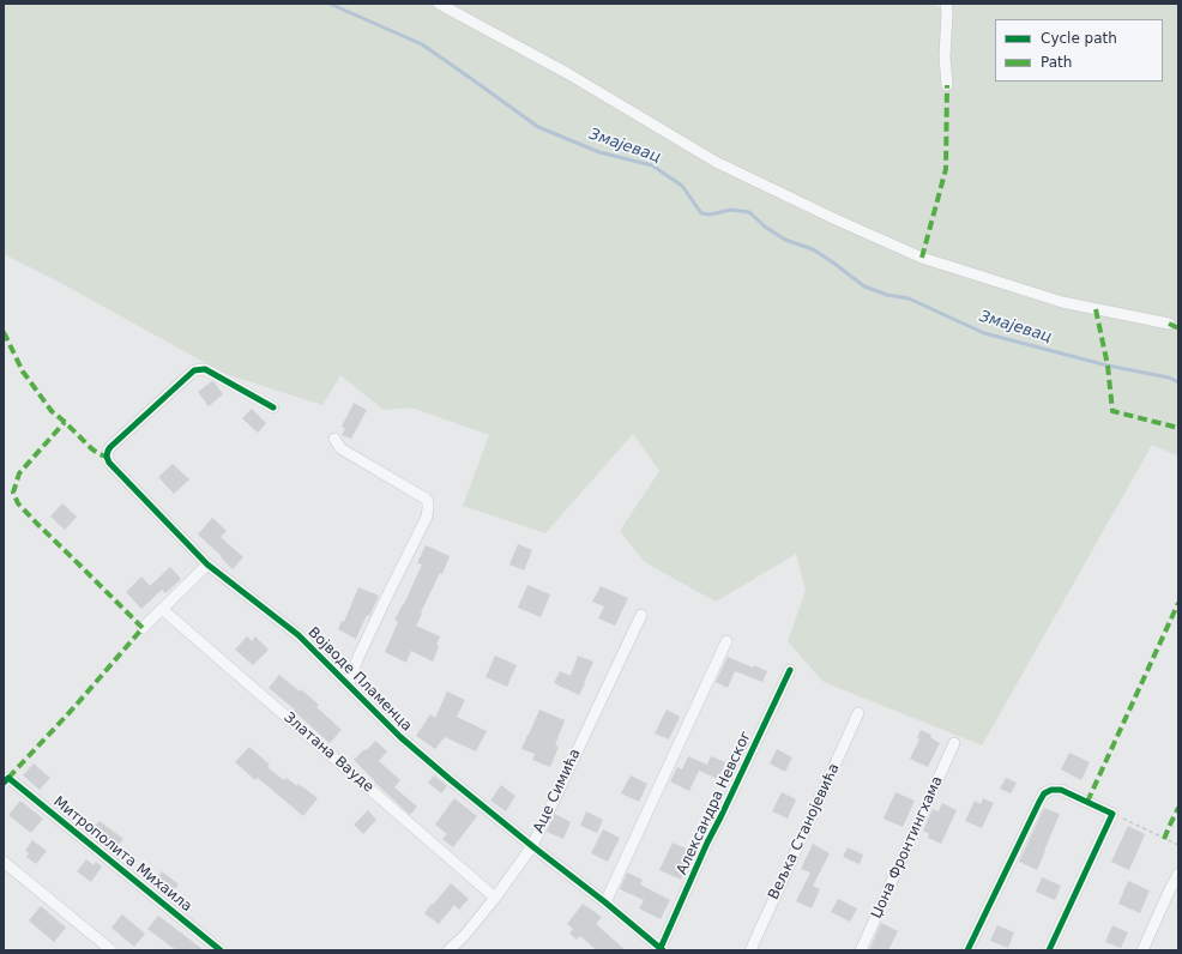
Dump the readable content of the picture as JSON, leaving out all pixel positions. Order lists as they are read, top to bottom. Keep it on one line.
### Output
{"streets":{"street":["Војводе Пламенца","Златана Вауде","Аце Симића","Александра Невског","Вељка Станојевића","Џона Фронтингхама","Митрополита Михаила"]},"crossings":[["Војводе Пламенца","Аце Симића"],["Војводе Пламенца","Александра Невског"],["Златана Вауде","Аце Симића"]],"water":["Змајевац"],"legend":["Cycle path","Path"]}
